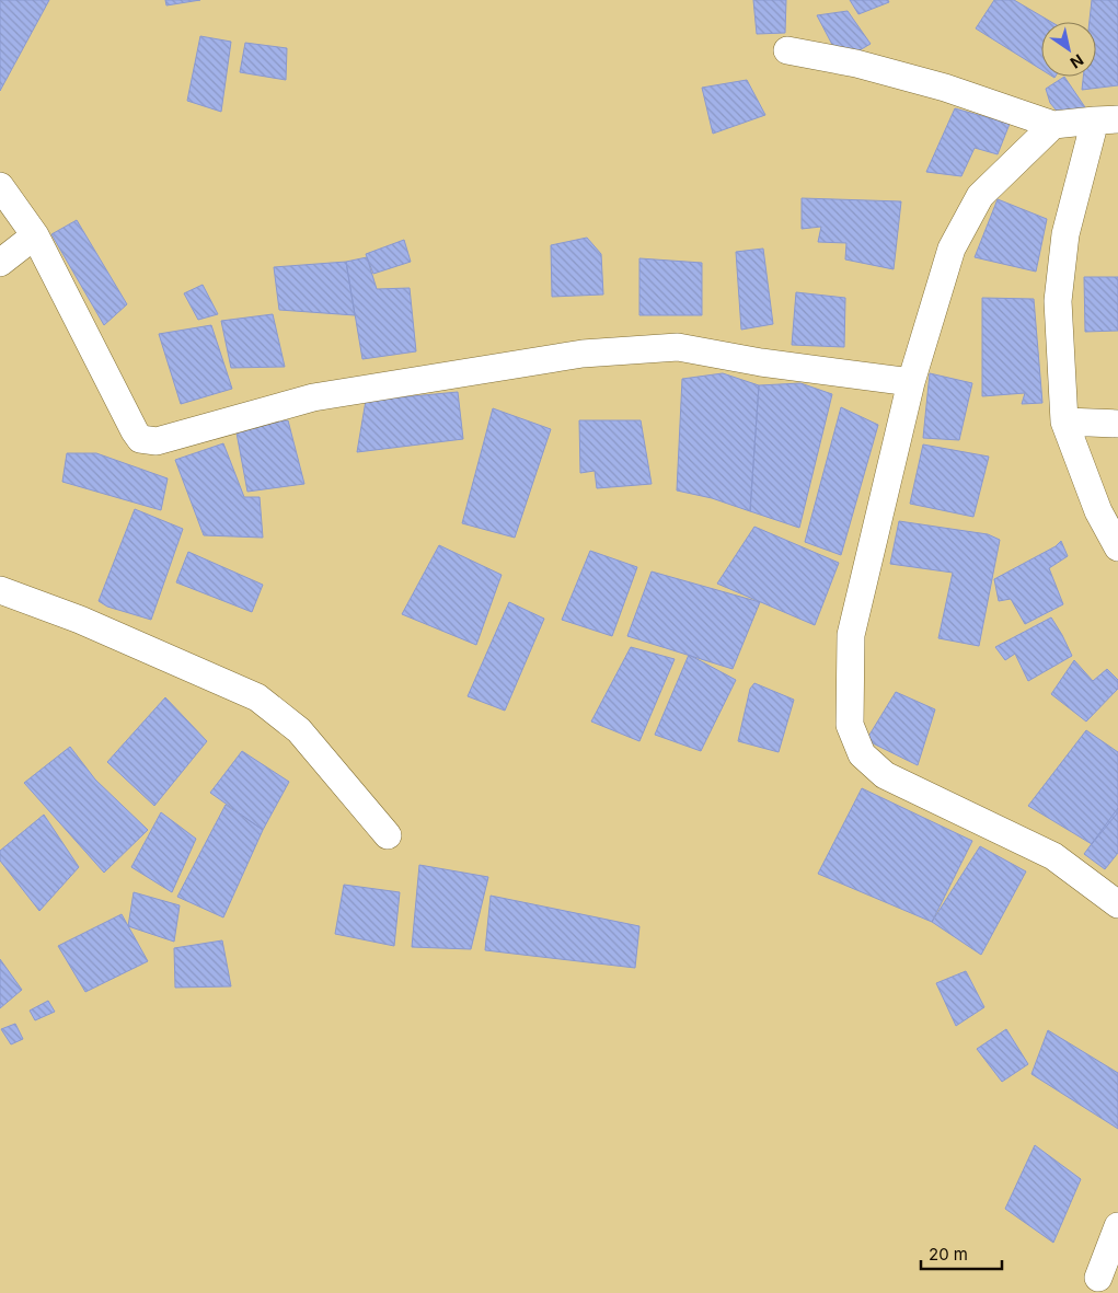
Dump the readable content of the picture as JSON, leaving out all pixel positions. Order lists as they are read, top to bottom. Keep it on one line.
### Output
{"scale_bar":"20 m","north":"bottom right"}
